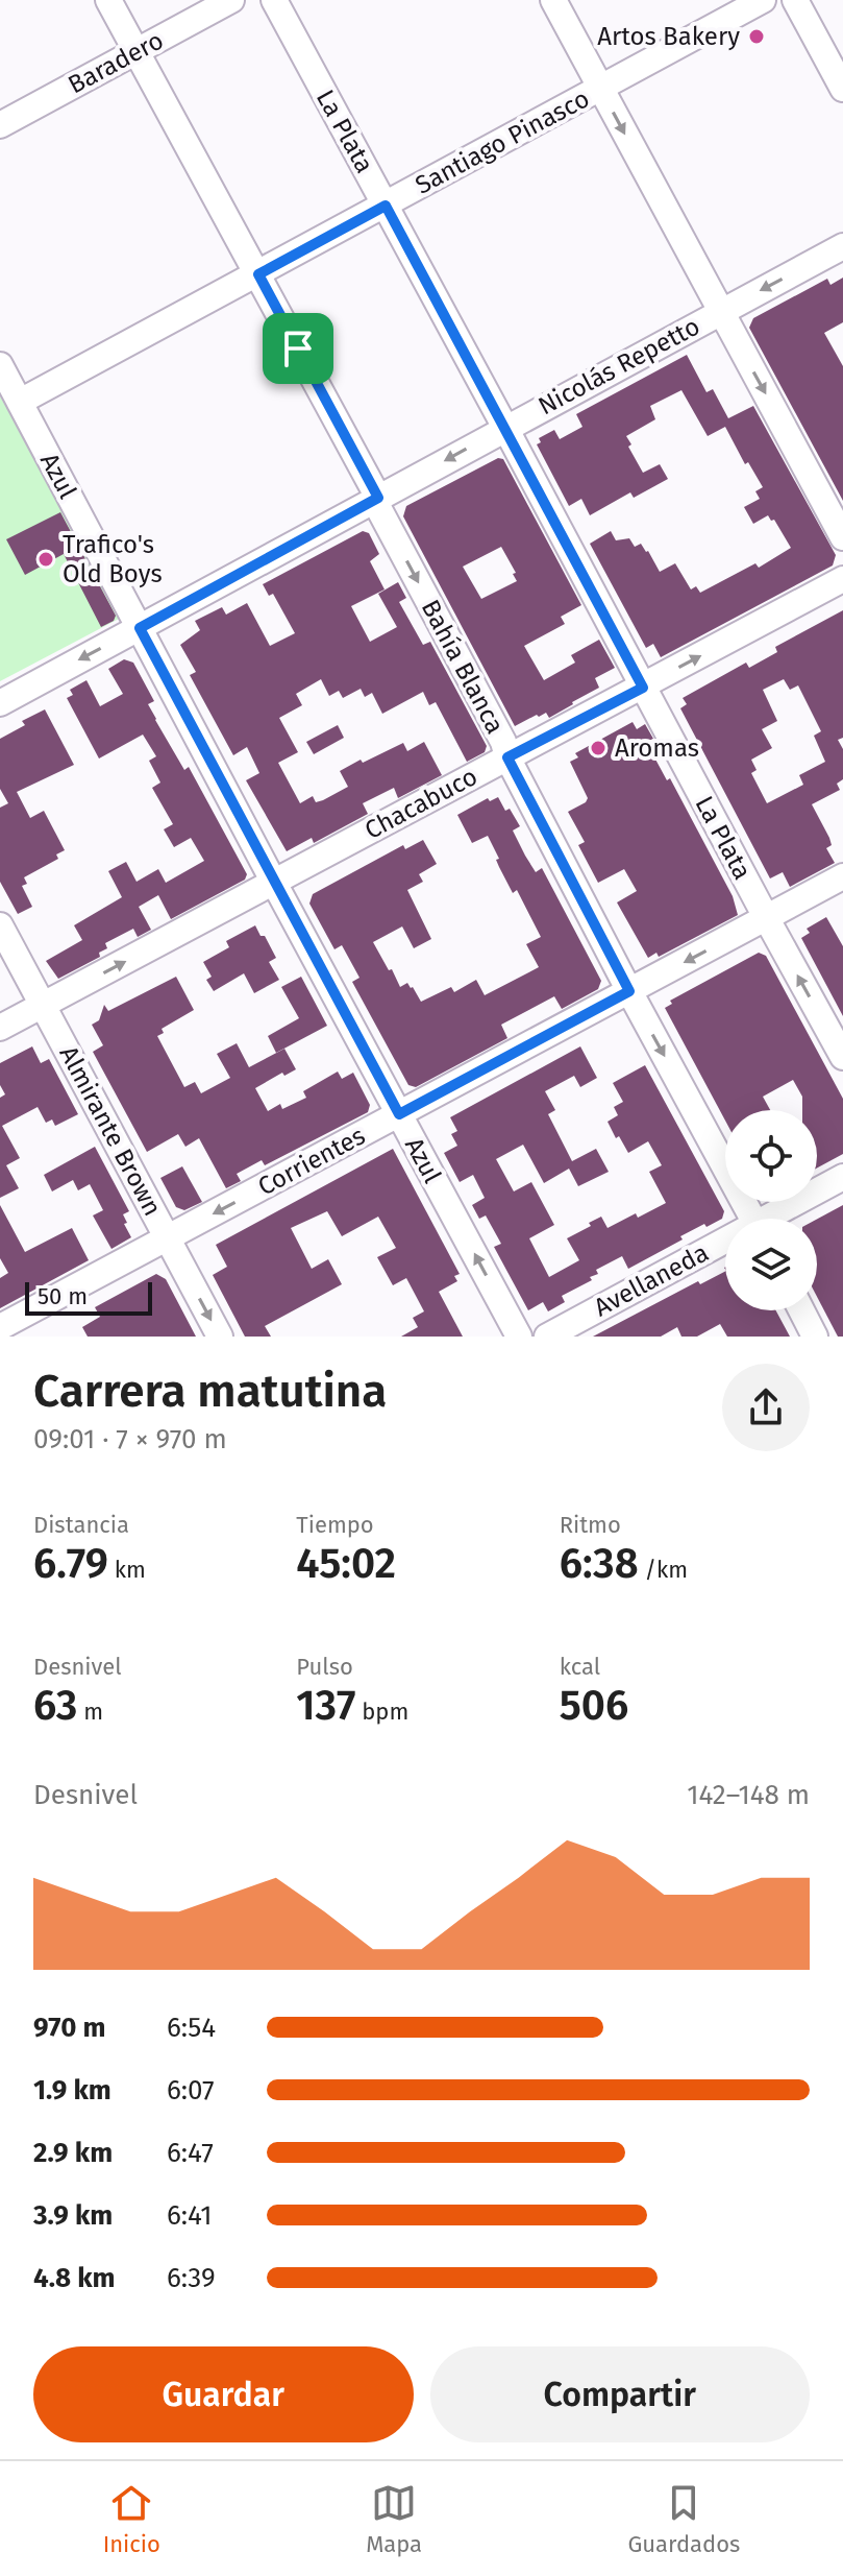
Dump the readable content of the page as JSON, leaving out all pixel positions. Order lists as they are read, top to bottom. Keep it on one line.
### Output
{"streets":{"street":["Baradero","La Plata","Santiago Pinasco","Nicolás Repetto","Azul","Bahía Blanca","Chacabuco","Almirante Brown","Corrientes","Avellaneda"]},"crossings":[["Baradero","Bahía Blanca"],["La Plata","Santiago Pinasco"],["La Plata","Nicolás Repetto"],["La Plata","Chacabuco"],["La Plata","Corrientes"],["Santiago Pinasco","Azul"],["Santiago Pinasco","Bahía Blanca"],["Nicolás Repetto","Azul"],["Nicolás Repetto","Bahía Blanca"],["Azul","Chacabuco"],["Azul","Corrientes"],["Bahía Blanca","Chacabuco"],["Bahía Blanca","Corrientes"],["Chacabuco","Almirante Brown"],["Almirante Brown","Corrientes"]],"one_way":["Nicolás Repetto","Bahía Blanca","Chacabuco","Corrientes"],"places":["Artos Bakery","Trafico's Old Boys","Aromas"],"scale_bar":"50 m","page":{"scale":"50 m","heading":["Carrera matutina","09:01 · 7 × 970 m"],"stats":[["Distancia","6.79 km"],["Tiempo","45:02"],["Ritmo","6:38 /km"],["Desnivel","63 m"],["Pulso","137 bpm"],["kcal","506"]],"chart":["Desnivel","142–148 m"],"list":[{"name":"970 m","note":"6:54"},{"name":"1.9 km","note":"6:07"},{"name":"2.9 km","note":"6:47"},{"name":"3.9 km","note":"6:41"},{"name":"4.8 km","note":"6:39"}],"buttons":["Guardar","Compartir"],"tabs":["Inicio","Mapa","Guardados"]}}
